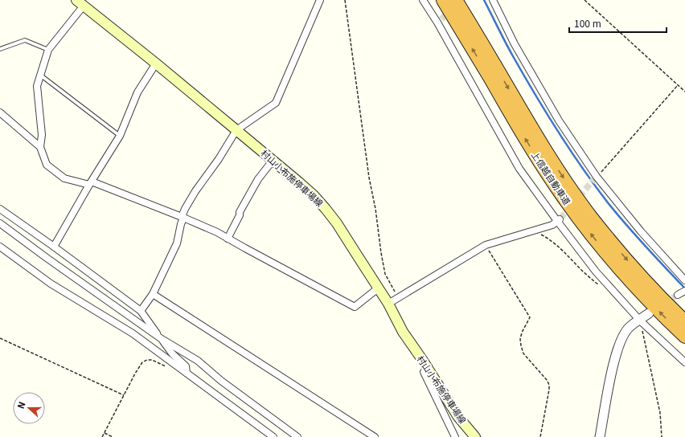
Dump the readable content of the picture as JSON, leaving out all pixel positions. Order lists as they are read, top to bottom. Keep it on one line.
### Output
{"streets":{"highway":["上信越自動車道"],"main road":["村山小布施停車場線"]},"scale_bar":"100 m","north":"left"}
